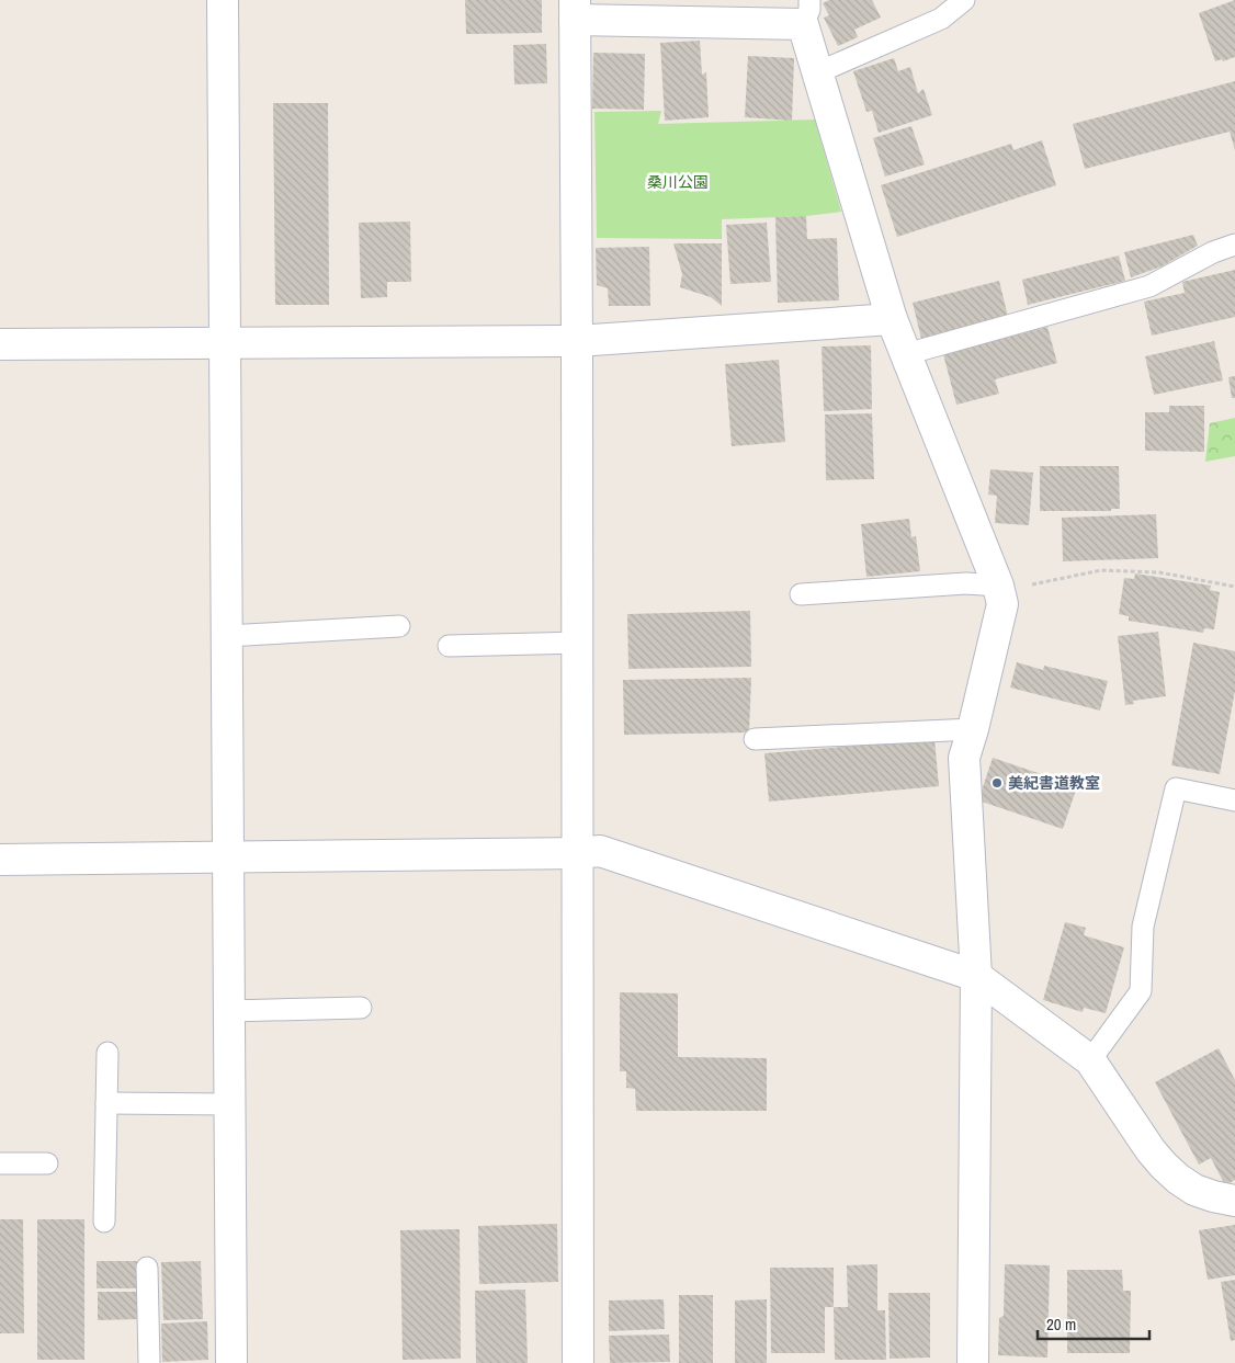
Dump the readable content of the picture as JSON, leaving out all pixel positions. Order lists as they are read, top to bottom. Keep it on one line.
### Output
{"parks":["桑川公園"],"places":["美紀書道教室"],"scale_bar":"20 m"}
